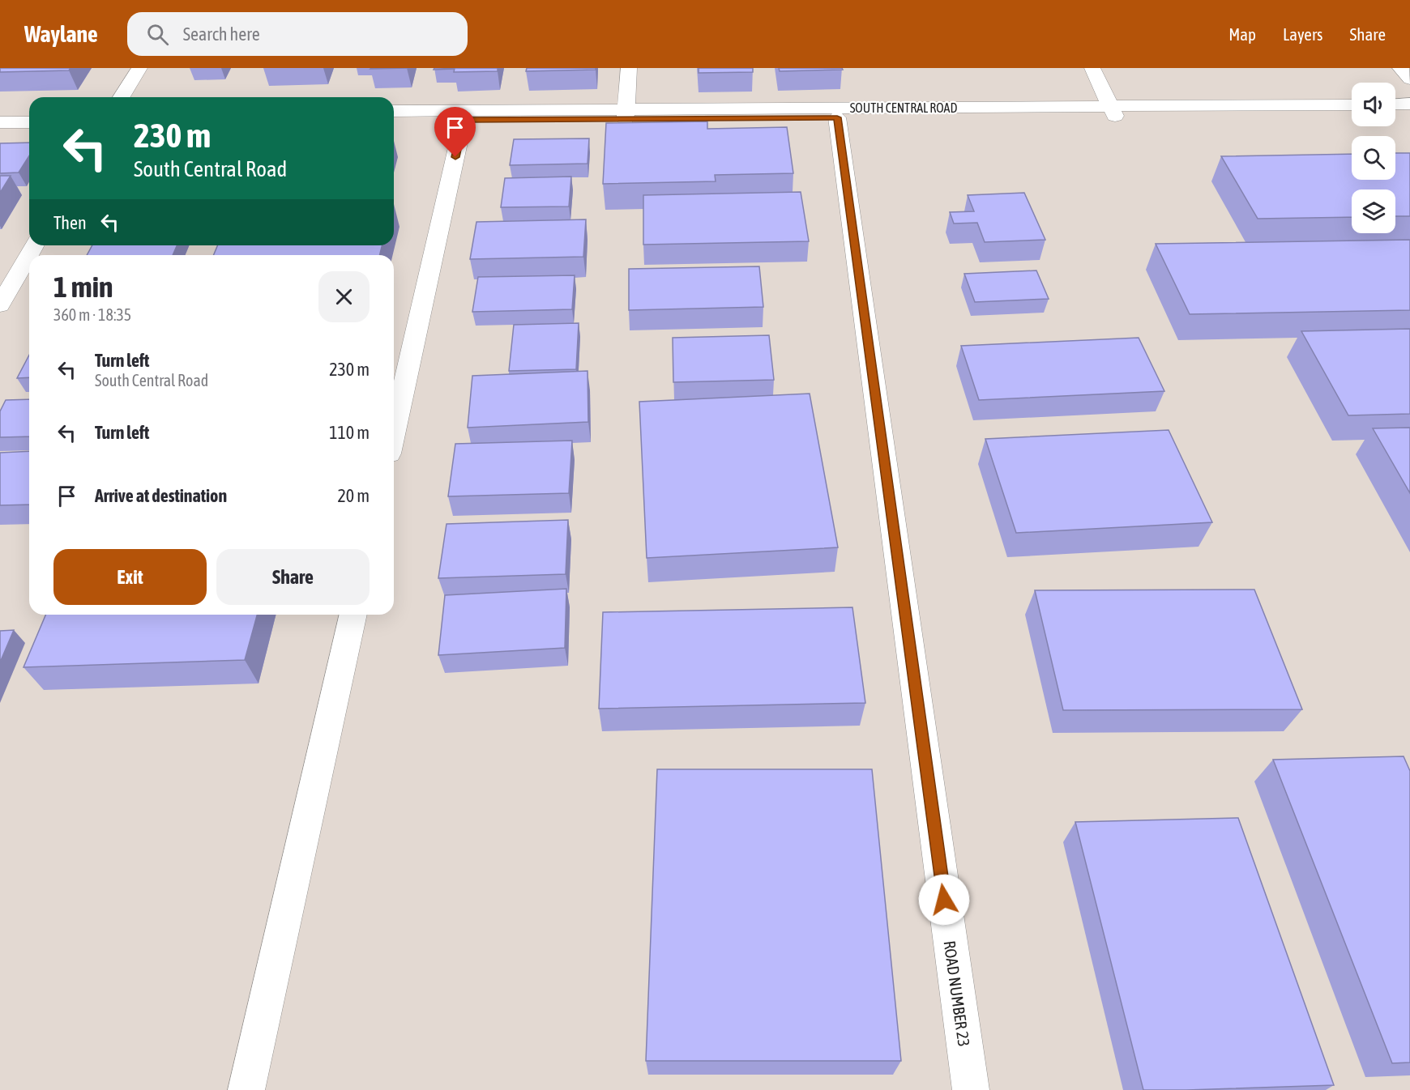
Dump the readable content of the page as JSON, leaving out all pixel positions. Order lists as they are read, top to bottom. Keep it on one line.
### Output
{"streets":{"street":["SOUTH CENTRAL ROAD","ROAD NUMBER 23"]},"crossings":[["SOUTH CENTRAL ROAD","ROAD NUMBER 23"]],"page":{"header":"Waylane","search":"Search here","nav":["Map","Layers","Share"],"turn":["230 m","South Central Road"],"then":"Then","heading":["1 min","360 m · 18:35"],"list":[{"name":"Turn left","note":"South Central Road","value":"230 m"},{"name":"Turn left","value":"110 m"},{"name":"Arrive at destination","value":"20 m"}],"buttons":["Exit","Share"]}}
